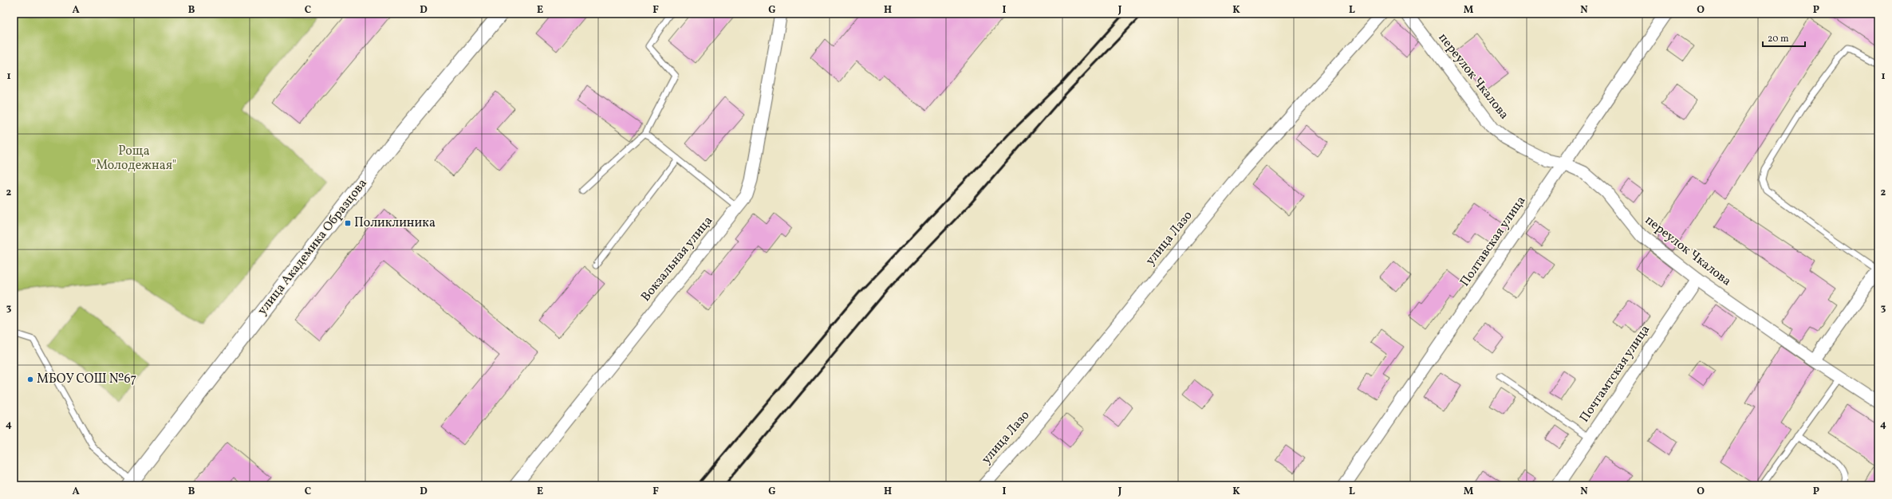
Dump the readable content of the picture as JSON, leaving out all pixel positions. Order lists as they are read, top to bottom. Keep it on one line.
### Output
{"streets":{"street":["переулок Чкалова","улица Лазо","Полтавская улица","улица Академика Образцова","Вокзальная улица","Почтамтская улица"]},"crossings":[["переулок Чкалова","Полтавская улица"],["переулок Чкалова","Почтамтская улица"]],"parks":["Роща \"Молодежная\""],"places":{"transit":["Поликлиника"],"other":["МБОУ СОШ №67"]},"scale_bar":"20 m","grid":{"columns":["A","B","C","D","E","F","G","H","I","J","K","L","M","N","O","P"],"rows":["1","2","3","4"]}}
